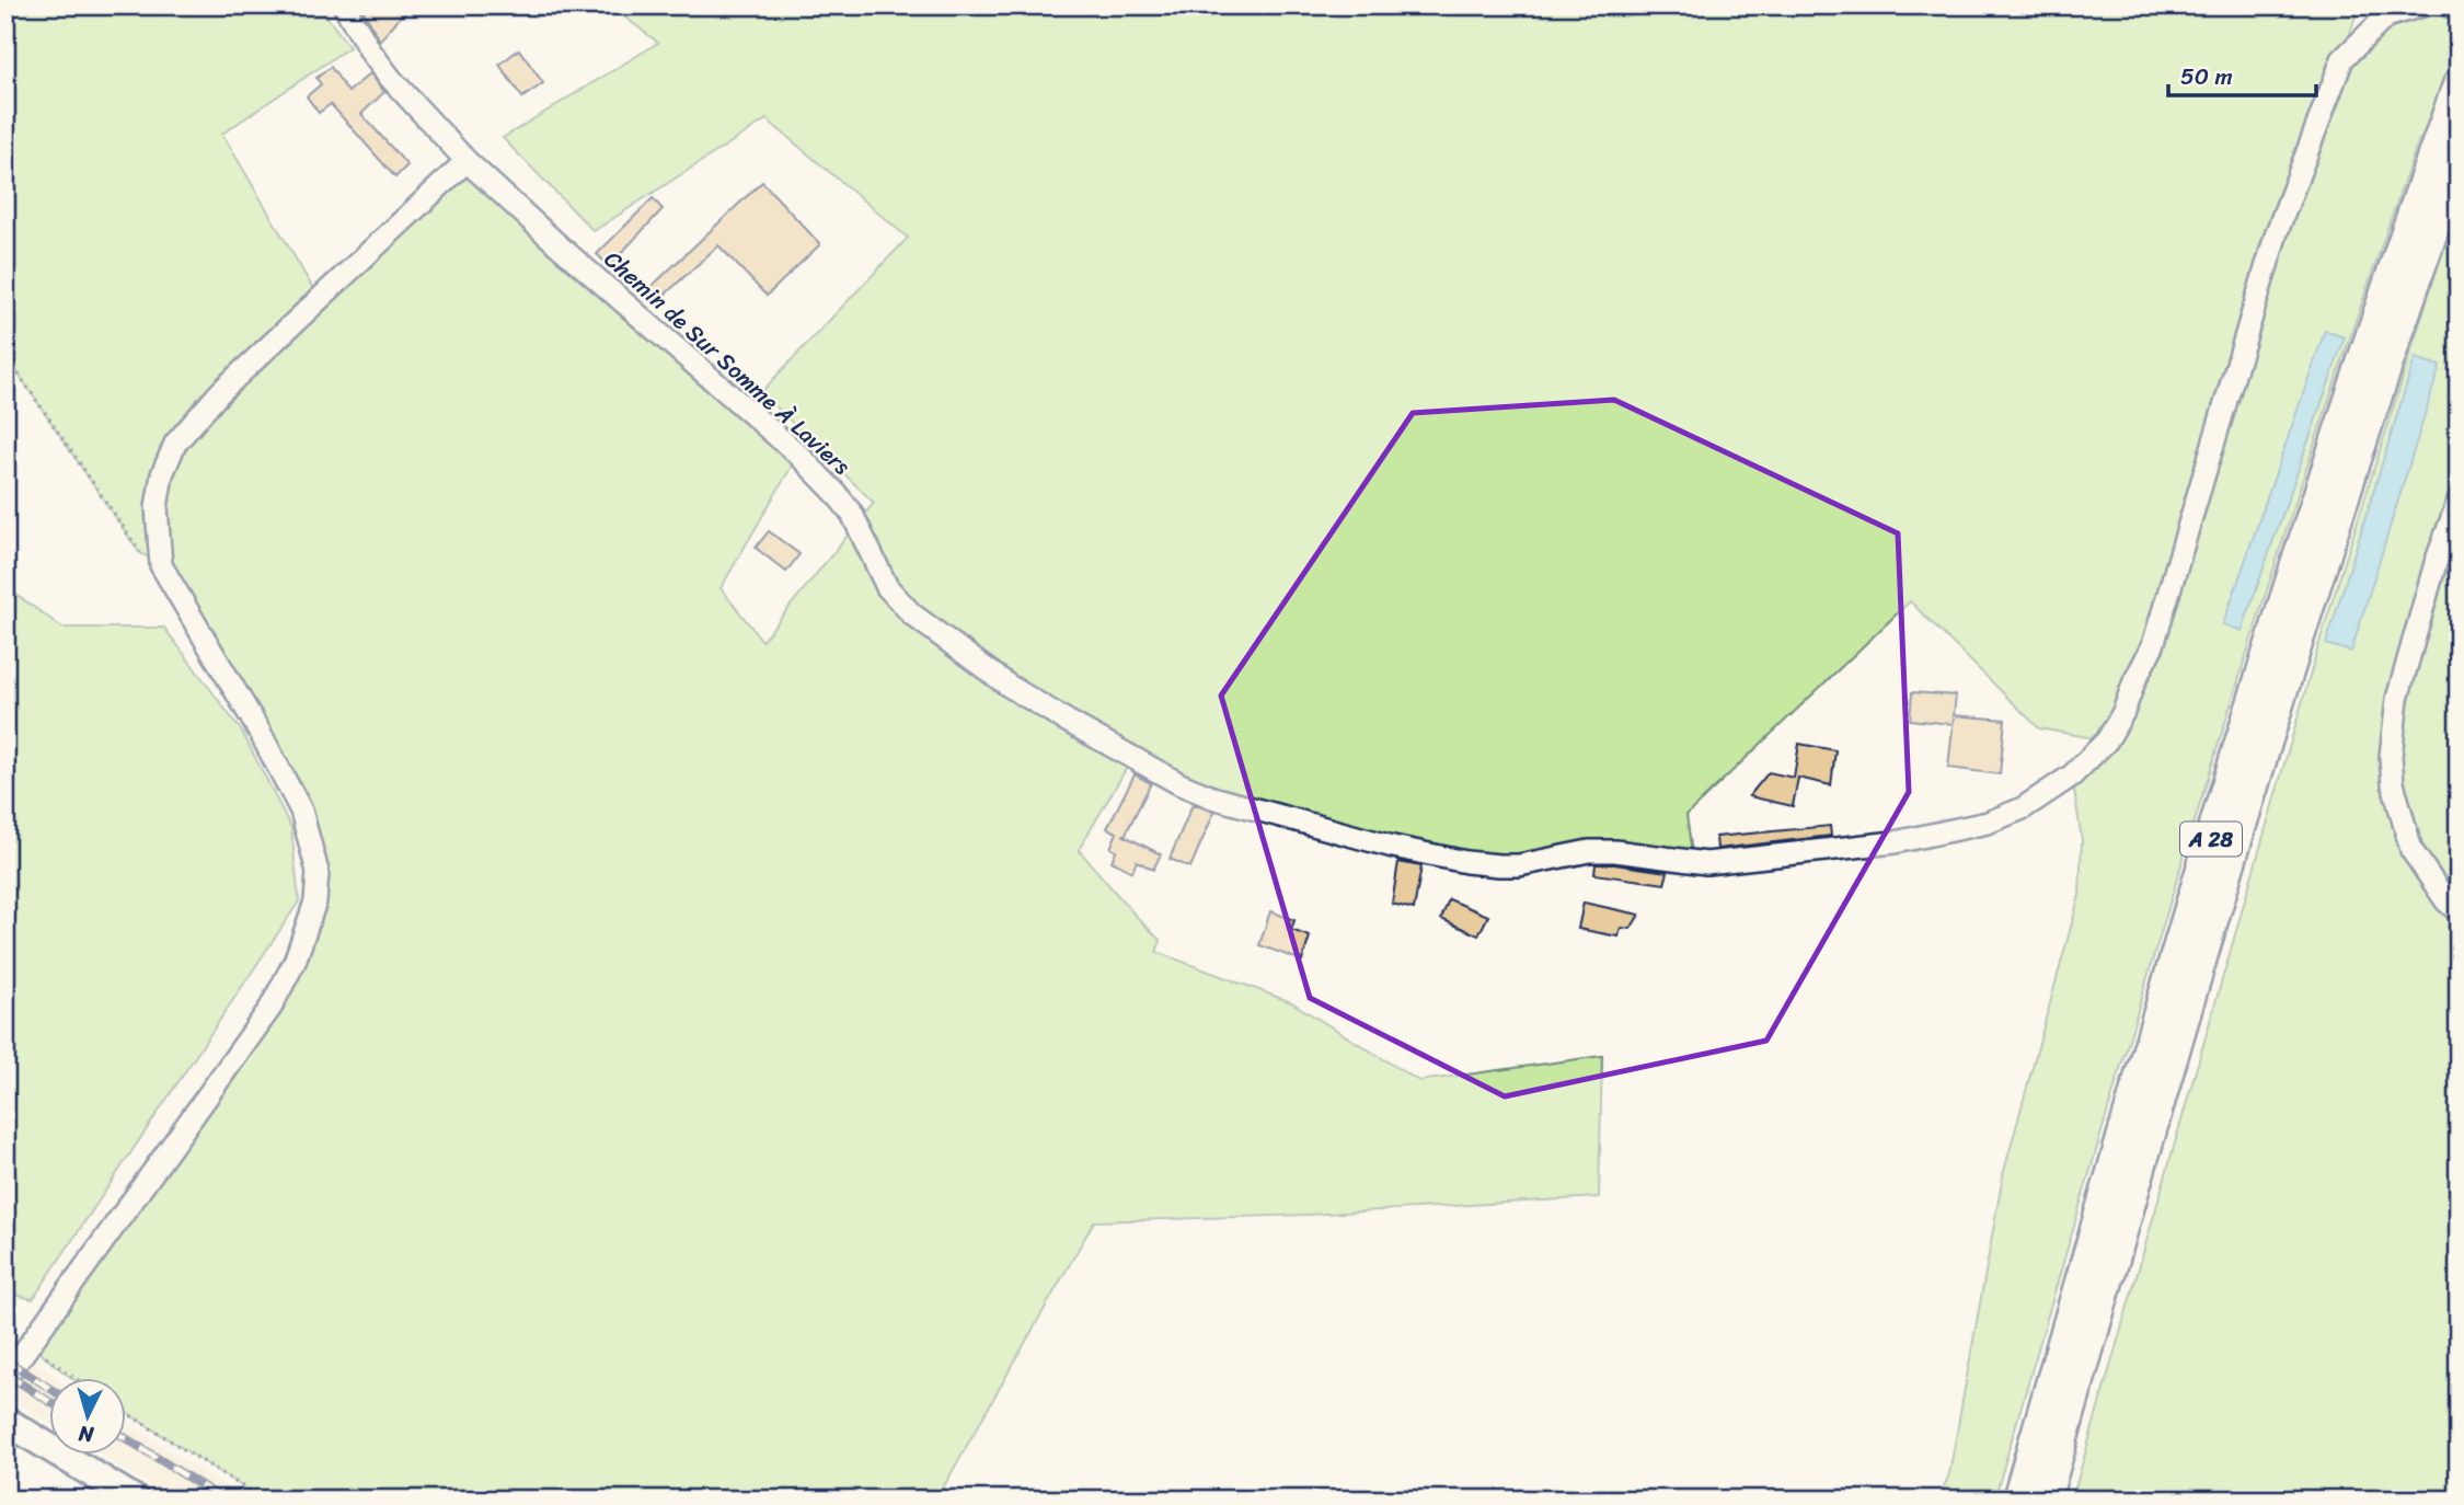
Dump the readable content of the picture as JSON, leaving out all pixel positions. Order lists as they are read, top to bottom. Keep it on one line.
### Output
{"streets":{"highway":["A 28"],"street":["Chemin de Sur Somme À Laviers"]},"scale_bar":"50 m","north":"bottom"}
